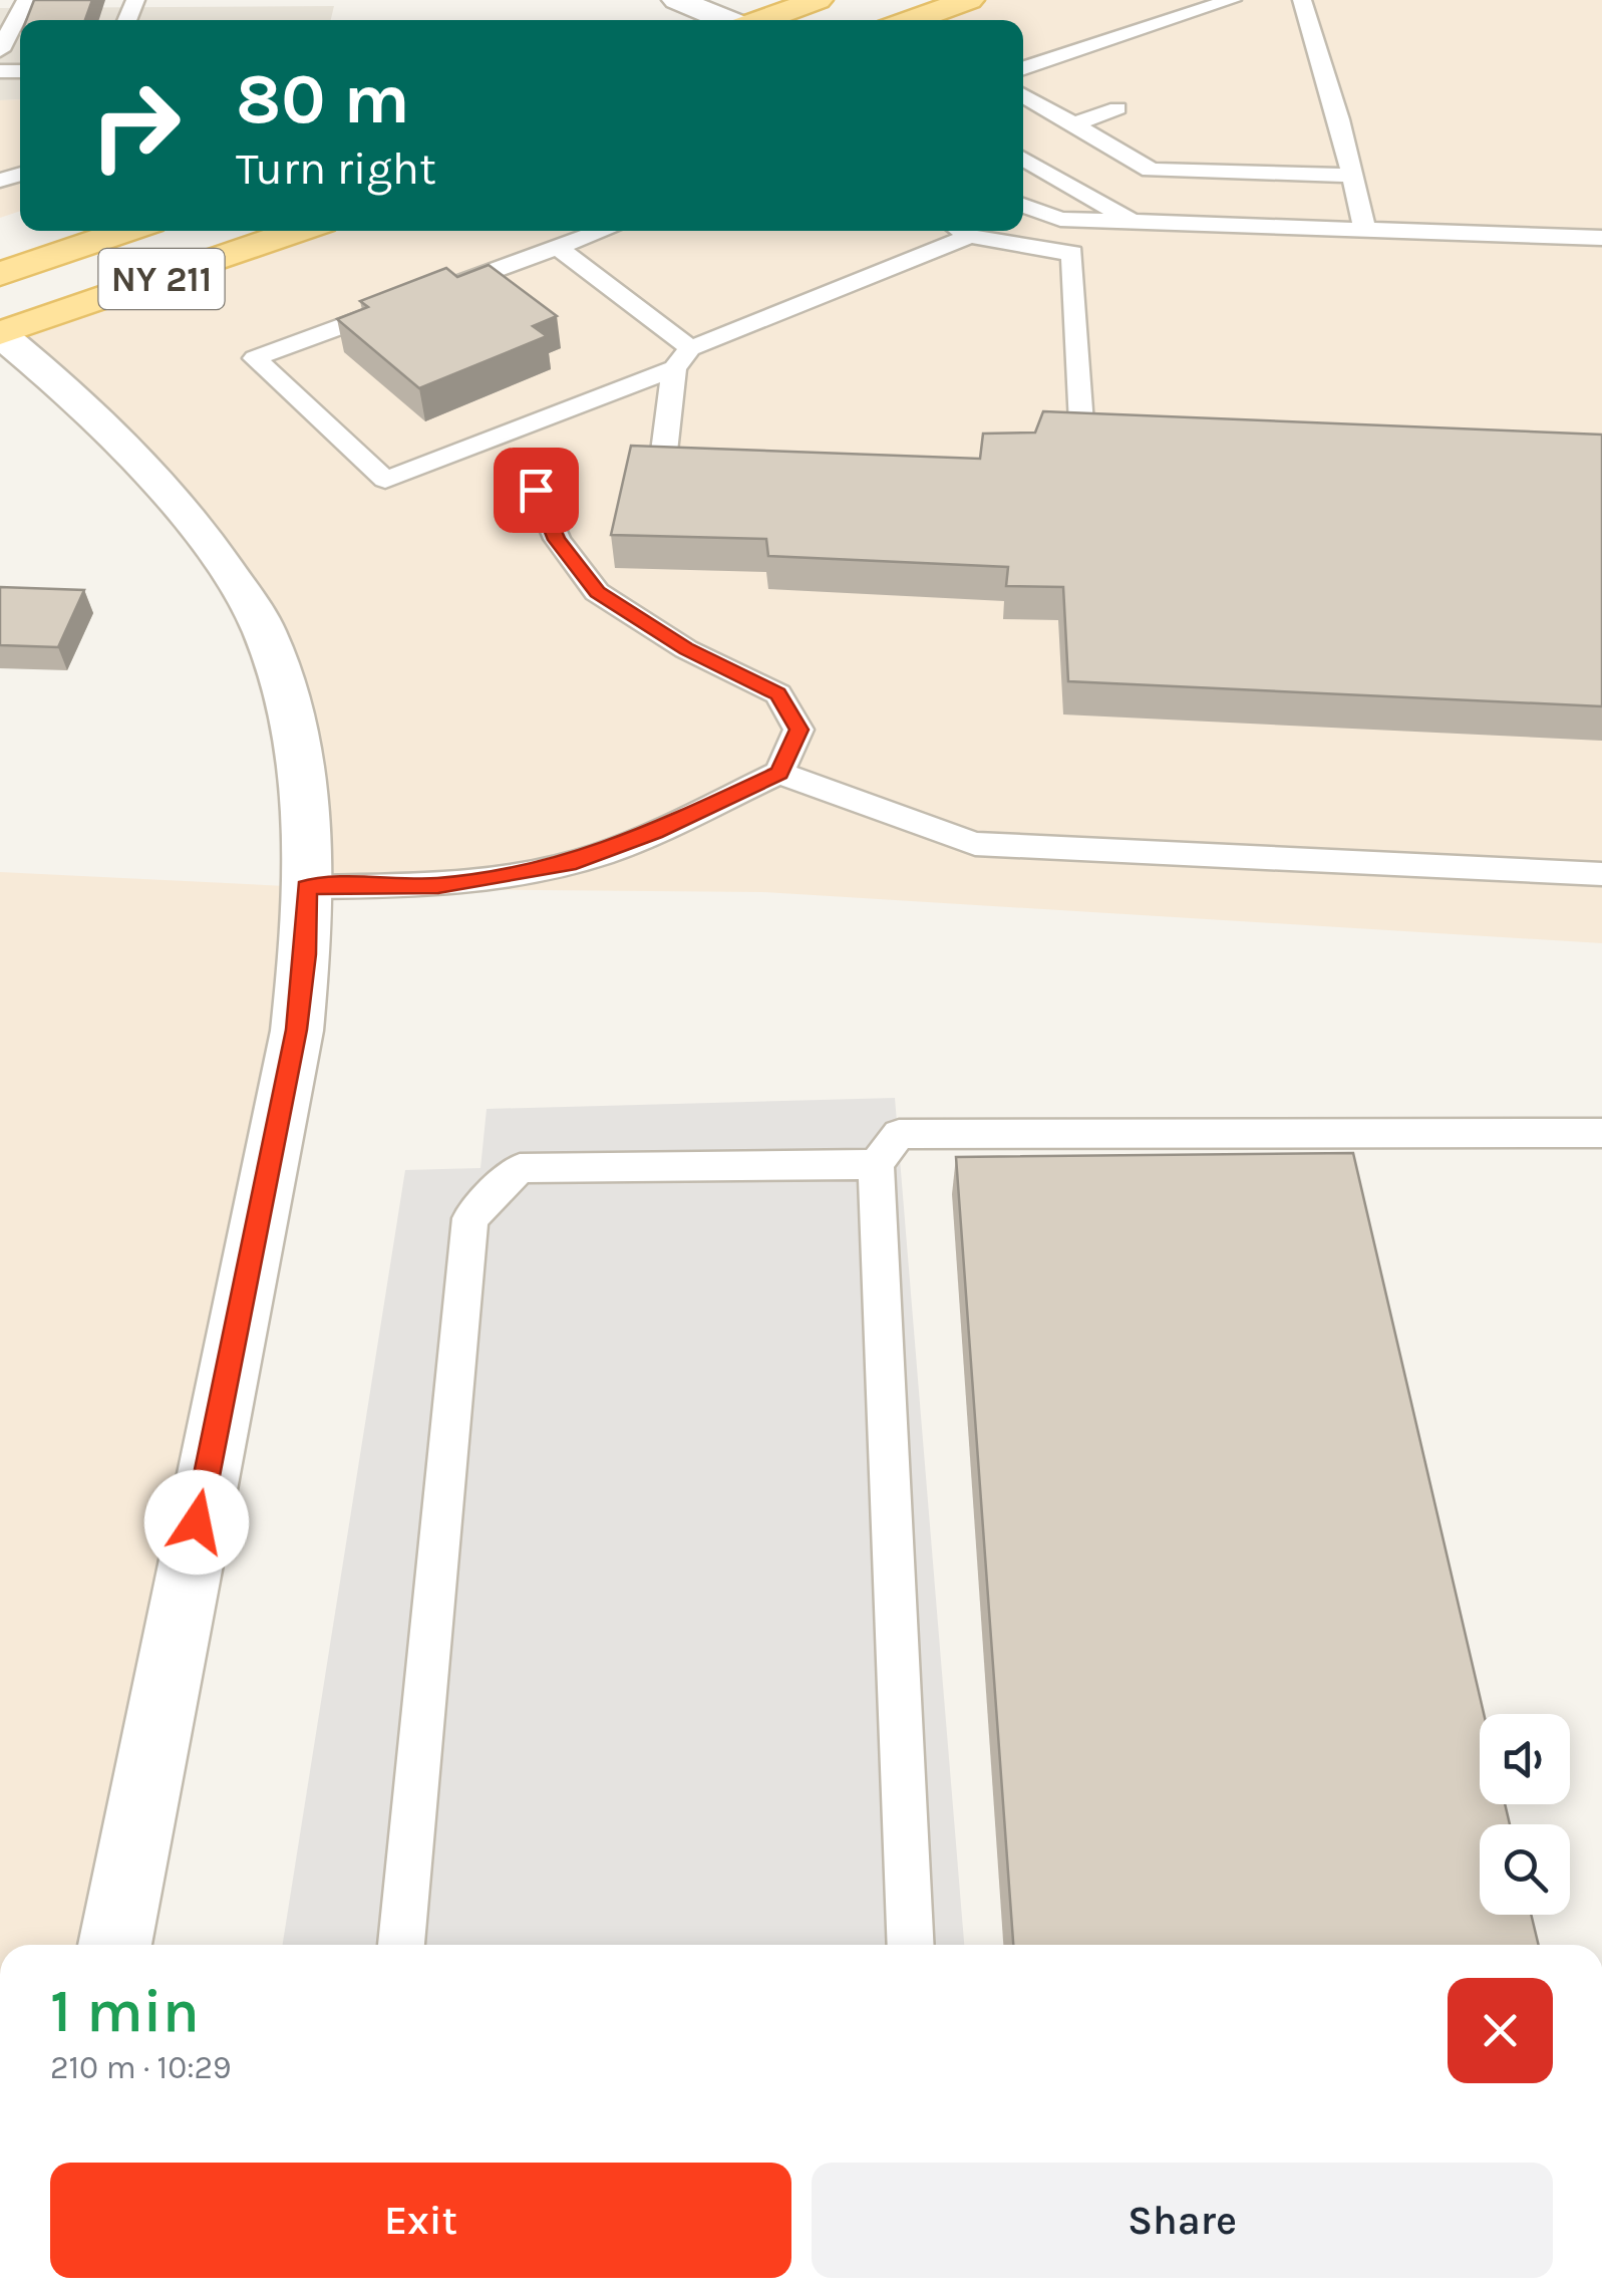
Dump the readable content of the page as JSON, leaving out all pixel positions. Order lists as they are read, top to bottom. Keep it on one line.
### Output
{"streets":{"main road":["NY 211"]},"page":{"turn":["80 m","Turn right"],"heading":["1 min","210 m · 10:29"],"buttons":["Exit","Share"]}}
